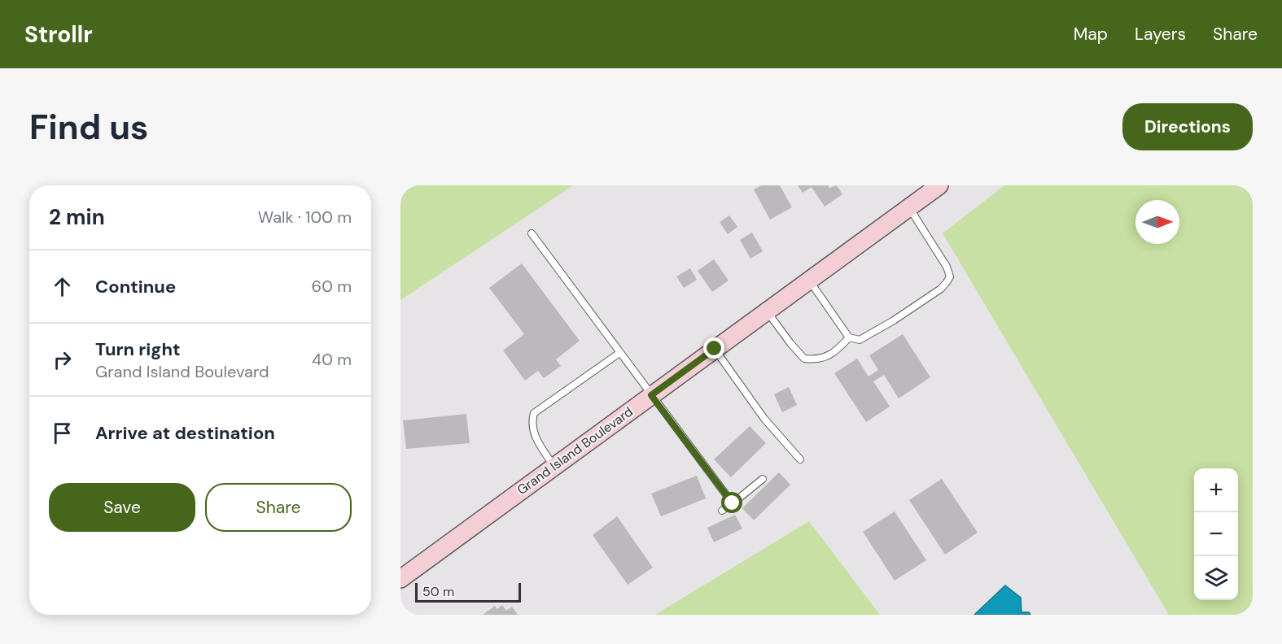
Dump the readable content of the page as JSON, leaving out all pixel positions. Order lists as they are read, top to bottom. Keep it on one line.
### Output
{"streets":{"main road":["Grand Island Boulevard"]},"scale_bar":"50 m","north":"right","page":{"header":"Strollr","nav":["Map","Layers","Share"],"buttons":["Directions",["Save","Share"]],"title":"Find us","heading":["2 min","Walk · 100 m"],"list":[["Continue","60 m"],["Turn right","Grand Island Boulevard","40 m"],"Arrive at destination"],"map_buttons":["+","−"],"scale":"50 m"}}
